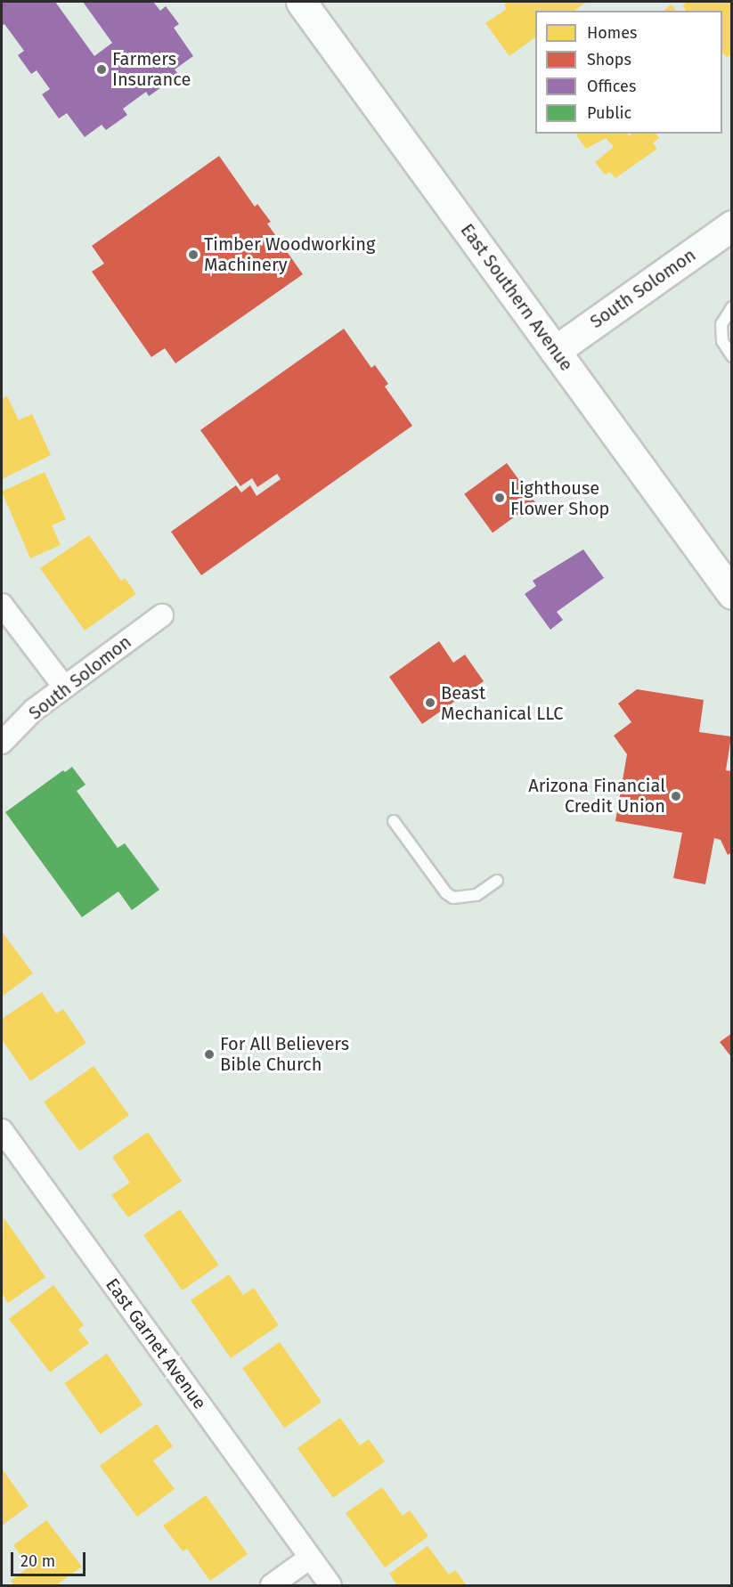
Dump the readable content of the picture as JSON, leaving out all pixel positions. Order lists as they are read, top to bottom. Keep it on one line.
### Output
{"streets":{"main road":["South Solomon","East Southern Avenue"],"street":["East Garnet Avenue"]},"crossings":[["South Solomon","East Southern Avenue"]],"places":["Farmers Insurance","Timber Woodworking Machinery","Lighthouse Flower Shop","Beast Mechanical LLC","Arizona Financial Credit Union","For All Believers Bible Church"],"legend":["Homes","Shops","Offices","Public"],"scale_bar":"20 m"}
